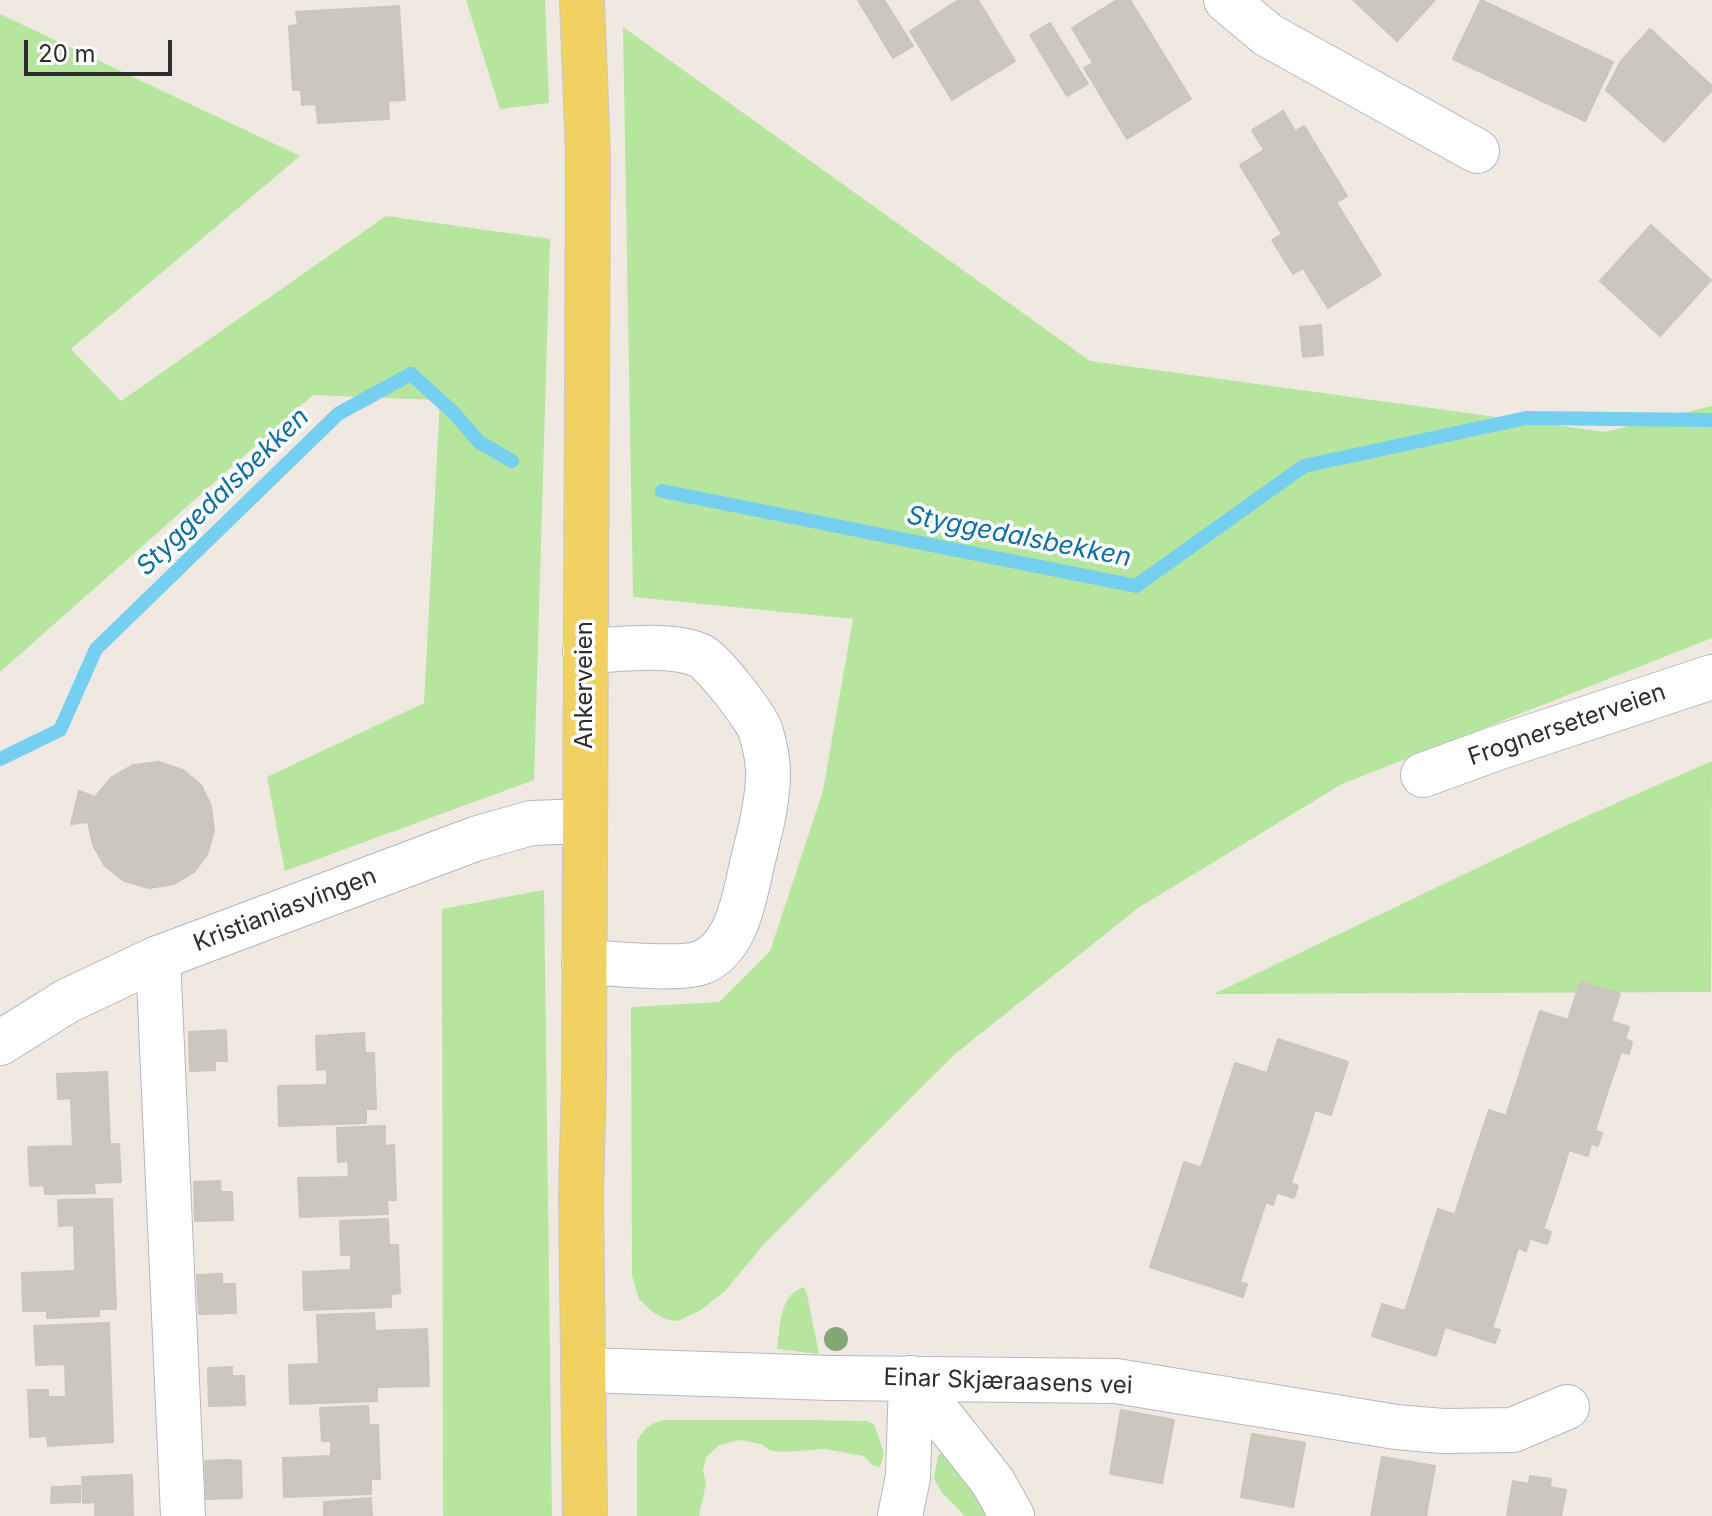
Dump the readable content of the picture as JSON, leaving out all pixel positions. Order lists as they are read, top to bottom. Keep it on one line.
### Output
{"streets":{"main road":["Ankerveien"],"street":["Frognerseterveien","Kristianiasvingen","Einar Skjæraasens vei"]},"crossings":[["Ankerveien","Kristianiasvingen"],["Ankerveien","Einar Skjæraasens vei"]],"water":["Styggedalsbekken"],"scale_bar":"20 m"}
